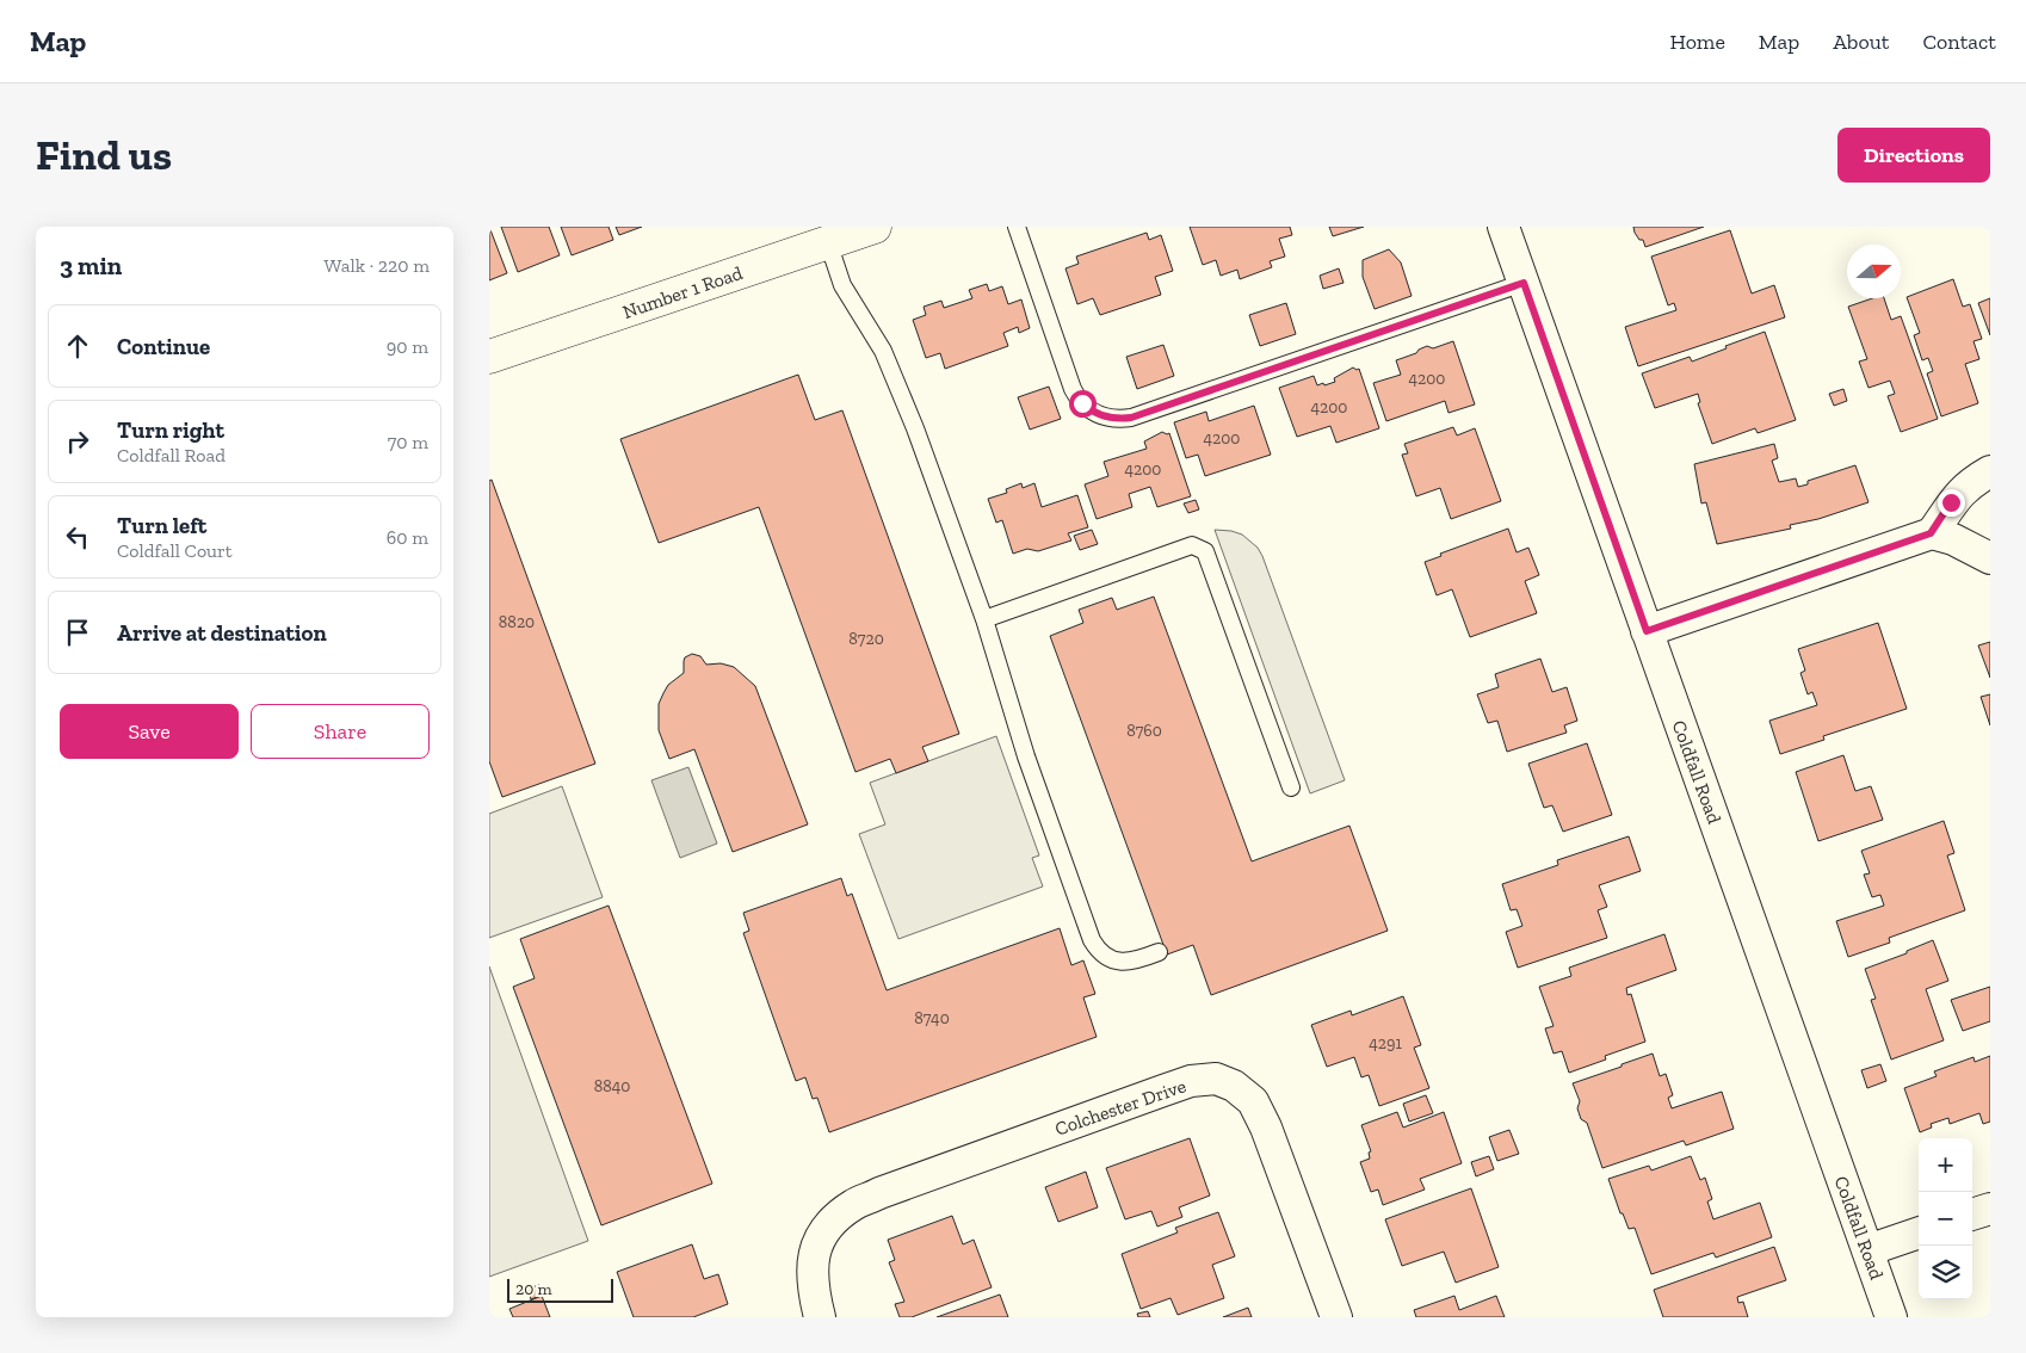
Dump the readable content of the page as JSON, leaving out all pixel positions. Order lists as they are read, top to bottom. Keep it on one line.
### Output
{"streets":{"main road":["Number 1 Road"],"street":["Coldfall Road","Colchester Drive"]},"house_numbers":["4200","4200","4200","4200","8820","8720","8760","8740","4291","8840"],"scale_bar":"20 m","north":"right","page":{"header":"Map","nav":["Home","Map","About","Contact"],"buttons":["Directions",["Save","Share"]],"title":"Find us","heading":["3 min","Walk · 220 m"],"list":[["Continue","90 m"],["Turn right","Coldfall Road","70 m"],["Turn left","Coldfall Court","60 m"],"Arrive at destination"],"map_buttons":["+","−"],"scale":"20 m"}}
